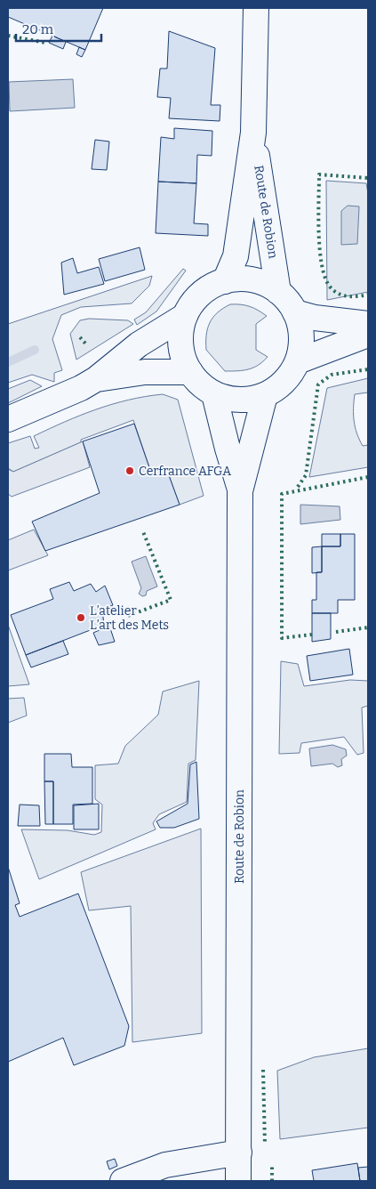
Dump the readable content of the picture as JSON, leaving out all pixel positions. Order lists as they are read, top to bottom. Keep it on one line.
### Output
{"streets":{"main road":["Route de Robion"]},"places":["Cerfrance AFGA","L’atelier L’art des Mets"],"scale_bar":"20 m"}
